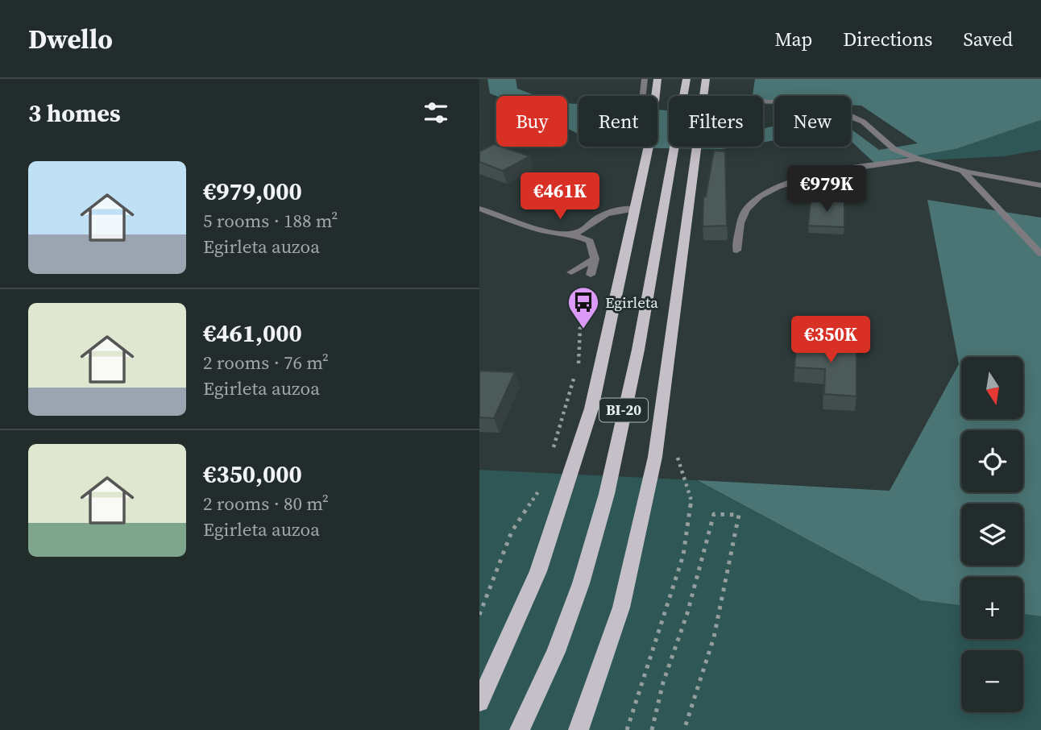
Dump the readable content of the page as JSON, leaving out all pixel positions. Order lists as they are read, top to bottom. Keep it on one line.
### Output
{"streets":{"main road":["BI-20"]},"places":{"bus stop":["Egirleta"]},"north":"bottom","page":{"header":"Dwello","nav":["Map","Directions","Saved"],"heading":"3 homes","chip":["Buy","Rent","Filters","New"],"list":[{"name":"€979,000","note":"5 rooms · 188 m² · Egirleta auzoa"},{"name":"€461,000","note":"2 rooms · 76 m² · Egirleta auzoa"},{"name":"€350,000","note":"2 rooms · 80 m² · Egirleta auzoa"}],"price":["€979K","€461K","€350K"],"map_buttons":["+","−"]}}
